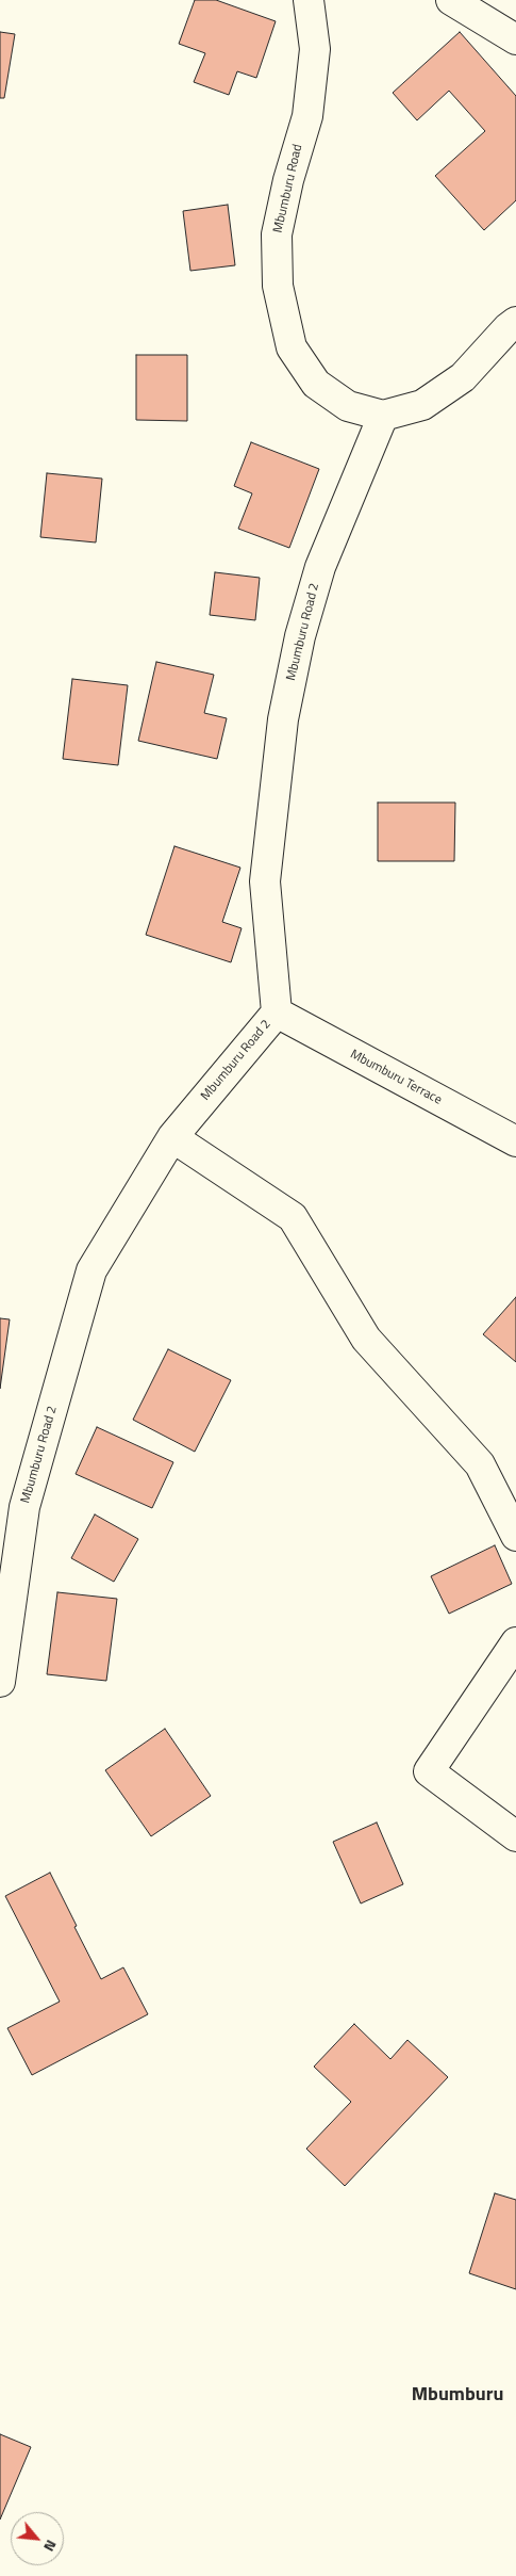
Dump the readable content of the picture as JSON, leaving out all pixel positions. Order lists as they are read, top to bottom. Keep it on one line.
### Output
{"streets":{"street":["Mbumburu Road","Mbumburu Road 2","Mbumburu Terrace"]},"crossings":[["Mbumburu Road","Mbumburu Road 2"],["Mbumburu Road 2","Mbumburu Terrace"]],"districts":["Mbumburu"],"north":"bottom right"}
